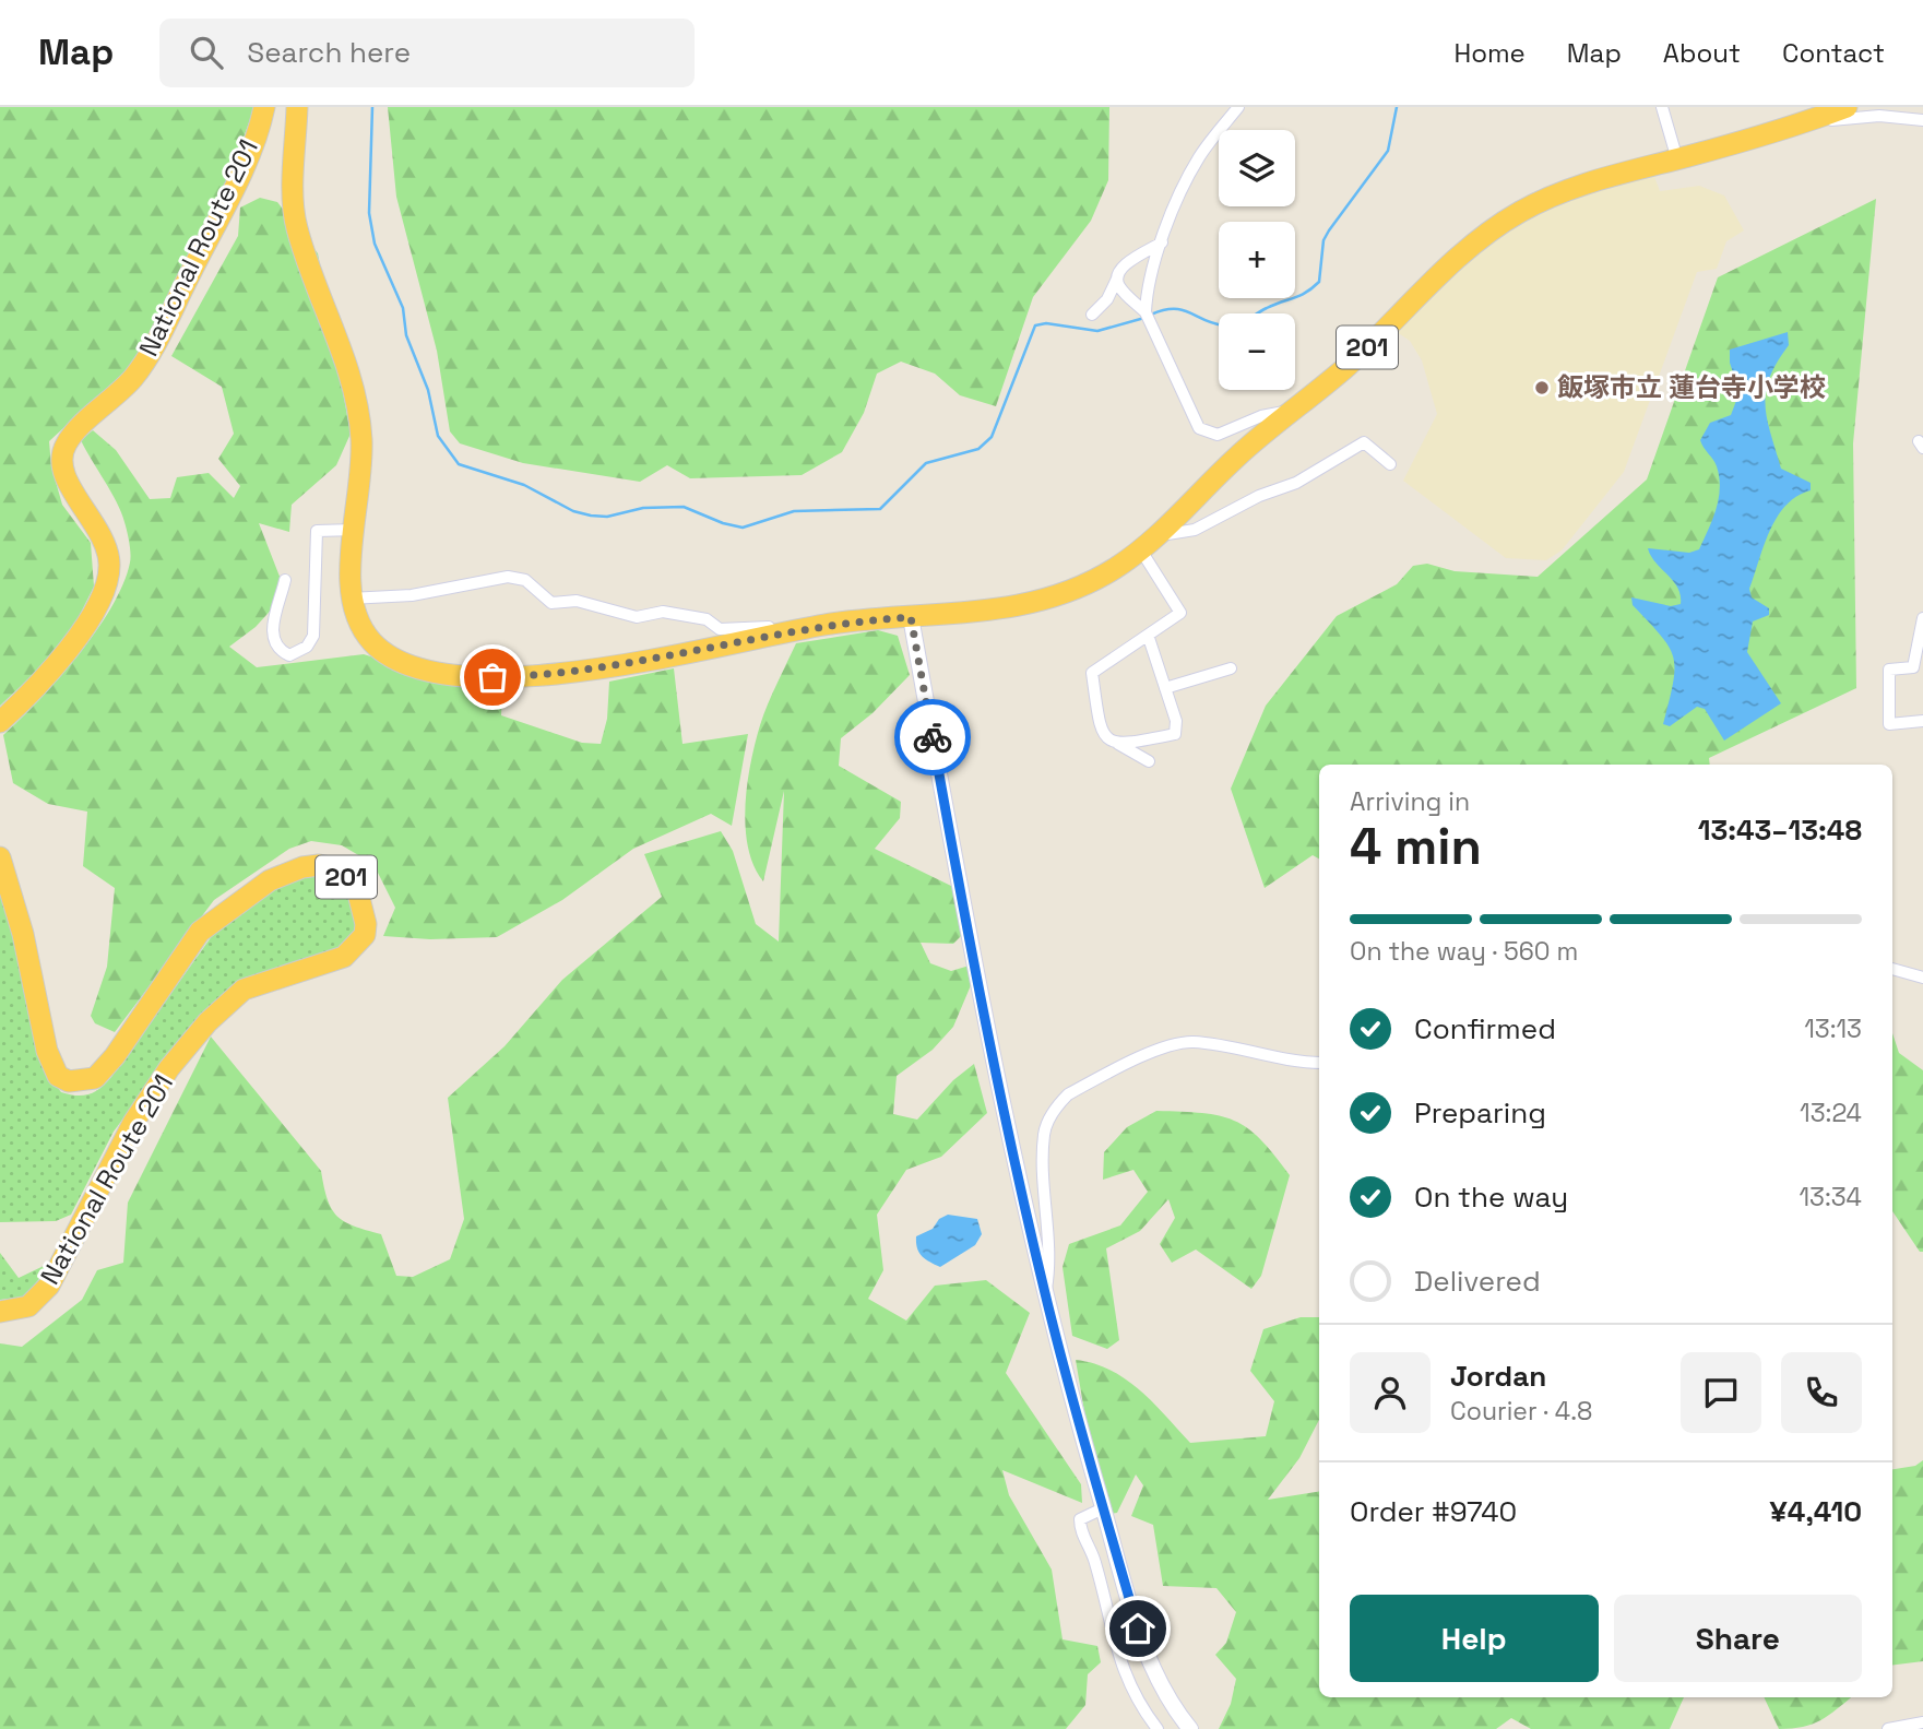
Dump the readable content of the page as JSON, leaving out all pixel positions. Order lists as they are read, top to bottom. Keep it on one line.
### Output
{"streets":{"highway":["National Route 201","201"]},"places":["飯塚市立 蓮台寺小学校"],"page":{"header":"Map","search":"Search here","nav":["Home","Map","About","Contact"],"map_buttons":["+","−"],"heading":["4 min","Arriving in","13:43–13:48"],"panel":["Jordan","Courier · 4.8","Order #9740","¥4,410"],"bar":"On the way · 560 m","list":[["Confirmed","13:13"],["Preparing","13:24"],["On the way","13:34"],"Delivered"],"buttons":["Help","Share"]}}
